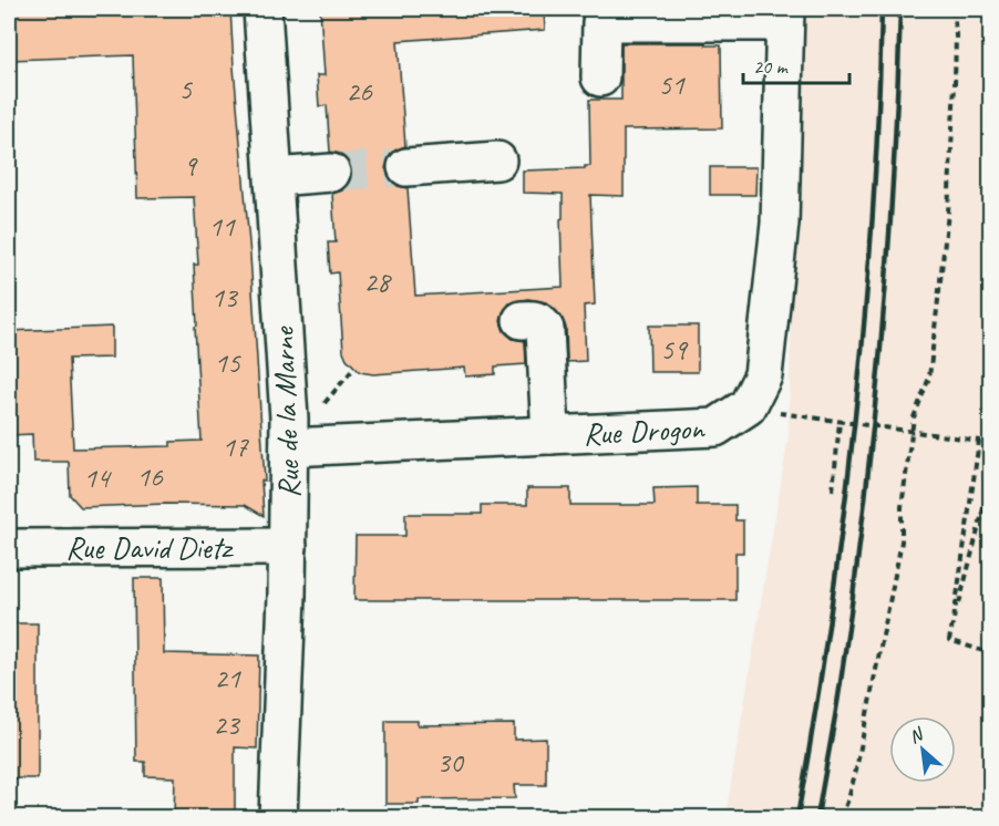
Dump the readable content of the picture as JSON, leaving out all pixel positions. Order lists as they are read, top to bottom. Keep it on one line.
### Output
{"streets":{"street":["Rue de la Marne","Rue Drogon","Rue David Dietz"]},"crossings":[["Rue de la Marne","Rue Drogon"],["Rue de la Marne","Rue David Dietz"]],"house_numbers":["51","5","26","9","11","28","13","59","15","17","16","14","21","23","30"],"scale_bar":"20 m","north":"top left"}
